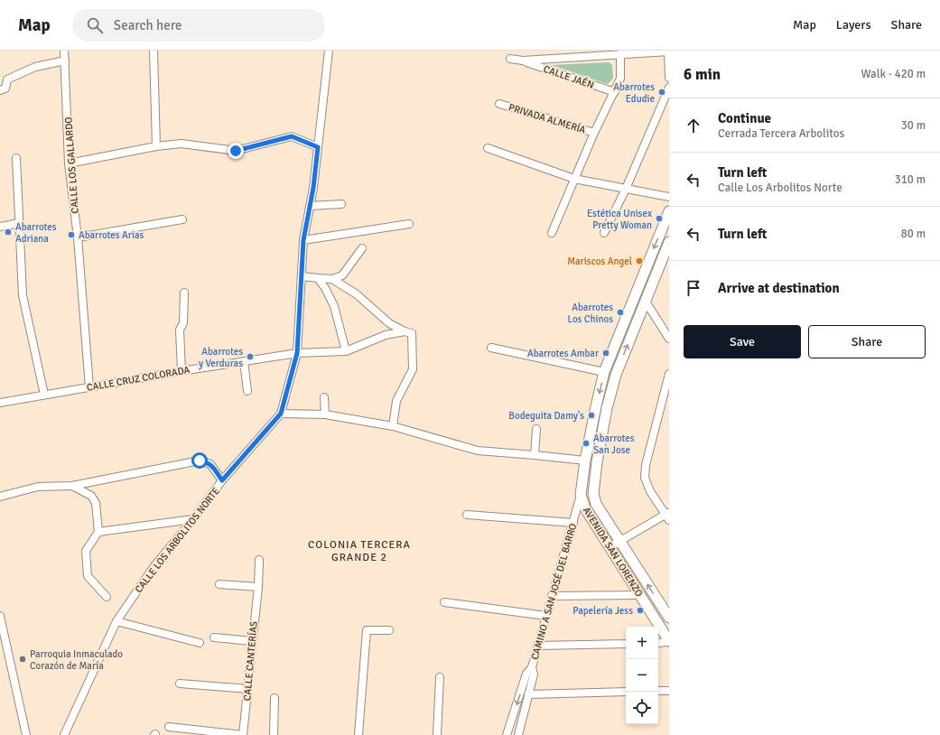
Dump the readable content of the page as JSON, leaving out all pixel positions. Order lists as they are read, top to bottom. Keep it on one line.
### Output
{"streets":{"street":["CALLE JAÉN","PRIVADA ALMERÍA","CALLE LOS GALLARDO","CALLE CRUZ COLORADA","CALLE LOS ARBOLITOS NORTE","AVENIDA SAN LORENZO","CAMINO A SAN JOSÉ DEL BARRO","CALLE CANTERÍAS"]},"crossings":[["CALLE LOS GALLARDO","CALLE CRUZ COLORADA"],["CALLE CRUZ COLORADA","CALLE LOS ARBOLITOS NORTE"],["AVENIDA SAN LORENZO","CAMINO A SAN JOSÉ DEL BARRO"]],"districts":["COLONIA TERCERA GRANDE 2"],"places":["Abarrotes Edudie","Estética Unisex Pretty Woman","Abarrotes Adriana","Abarrotes Arias","Mariscos Angel","Abarrotes Los Chinos","Abarrotes Ambar","Abarrotes y Verduras","Bodeguita Damy's","Abarrotes San Jose","Papelería Jess","Parroquia Inmaculado Corazón de María"],"page":{"header":"Map","search":"Search here","nav":["Map","Layers","Share"],"heading":["6 min","Walk · 420 m"],"list":[["Continue","Cerrada Tercera Arbolitos","30 m"],["Turn left","Calle Los Arbolitos Norte","310 m"],["Turn left","80 m"],"Arrive at destination"],"buttons":["Save","Share"],"map_buttons":["+","−"]}}
